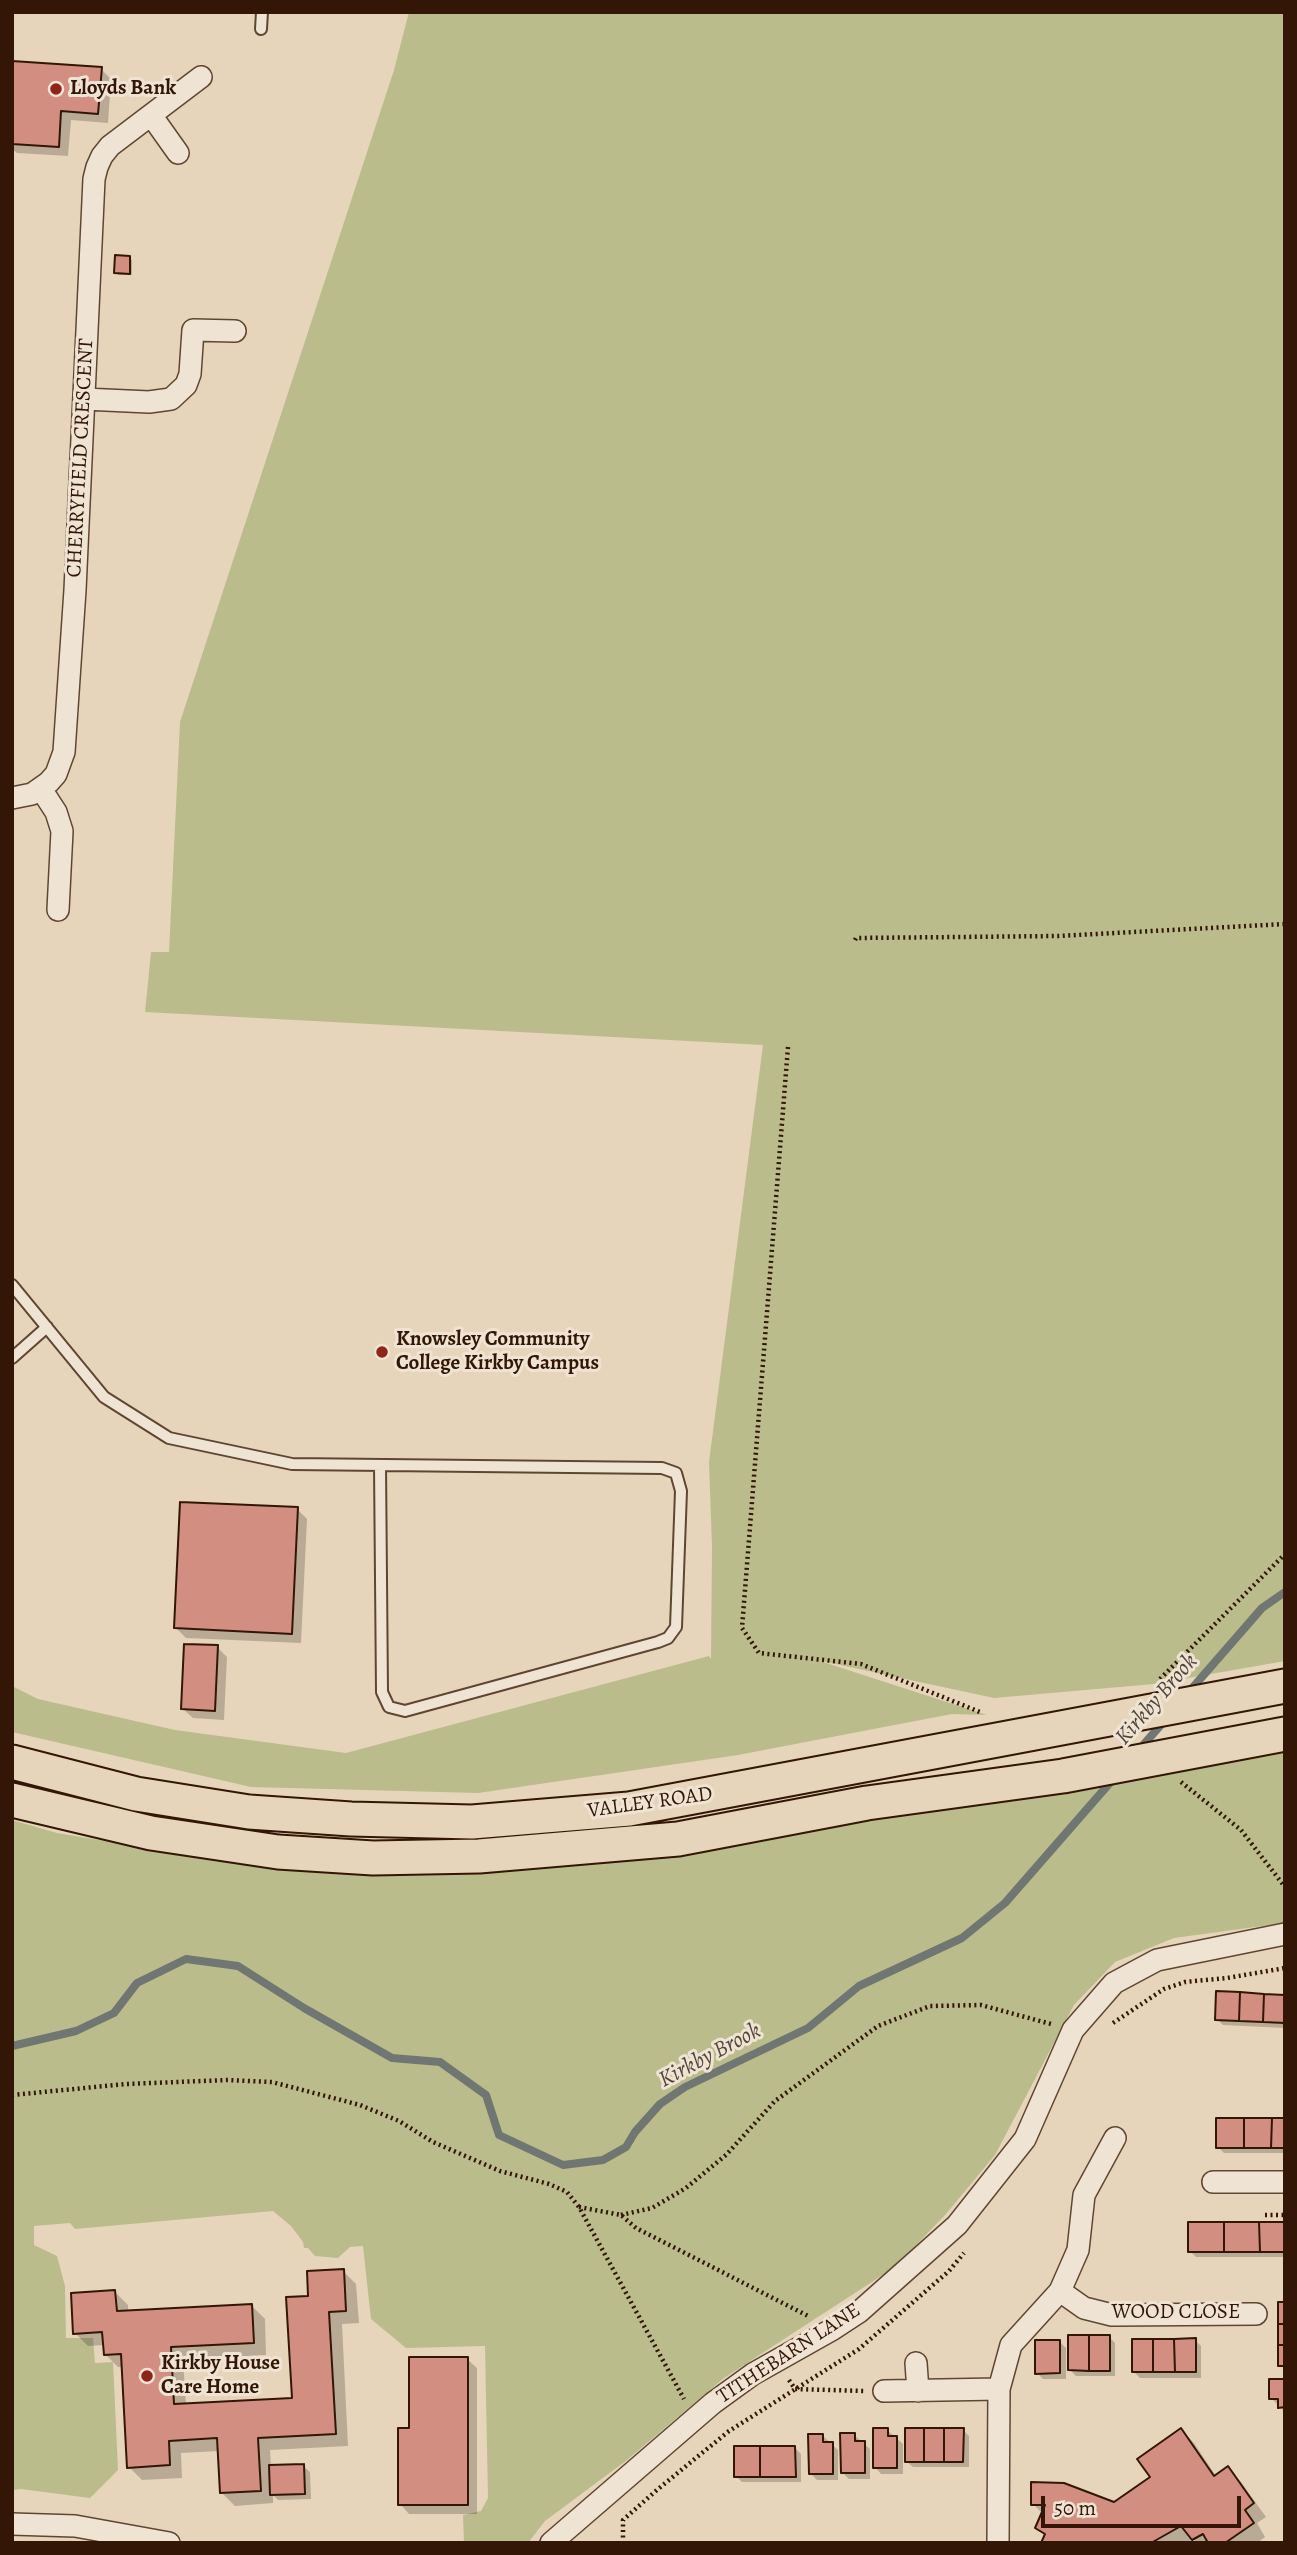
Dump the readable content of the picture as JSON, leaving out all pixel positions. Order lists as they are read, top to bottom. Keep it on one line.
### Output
{"streets":{"main road":["VALLEY ROAD"],"street":["CHERRYFIELD CRESCENT","WOOD CLOSE","TITHEBARN LANE"]},"water":["Kirkby Brook"],"places":["Lloyds Bank","Knowsley Community College Kirkby Campus","Kirkby House Care Home"],"scale_bar":"50 m"}
